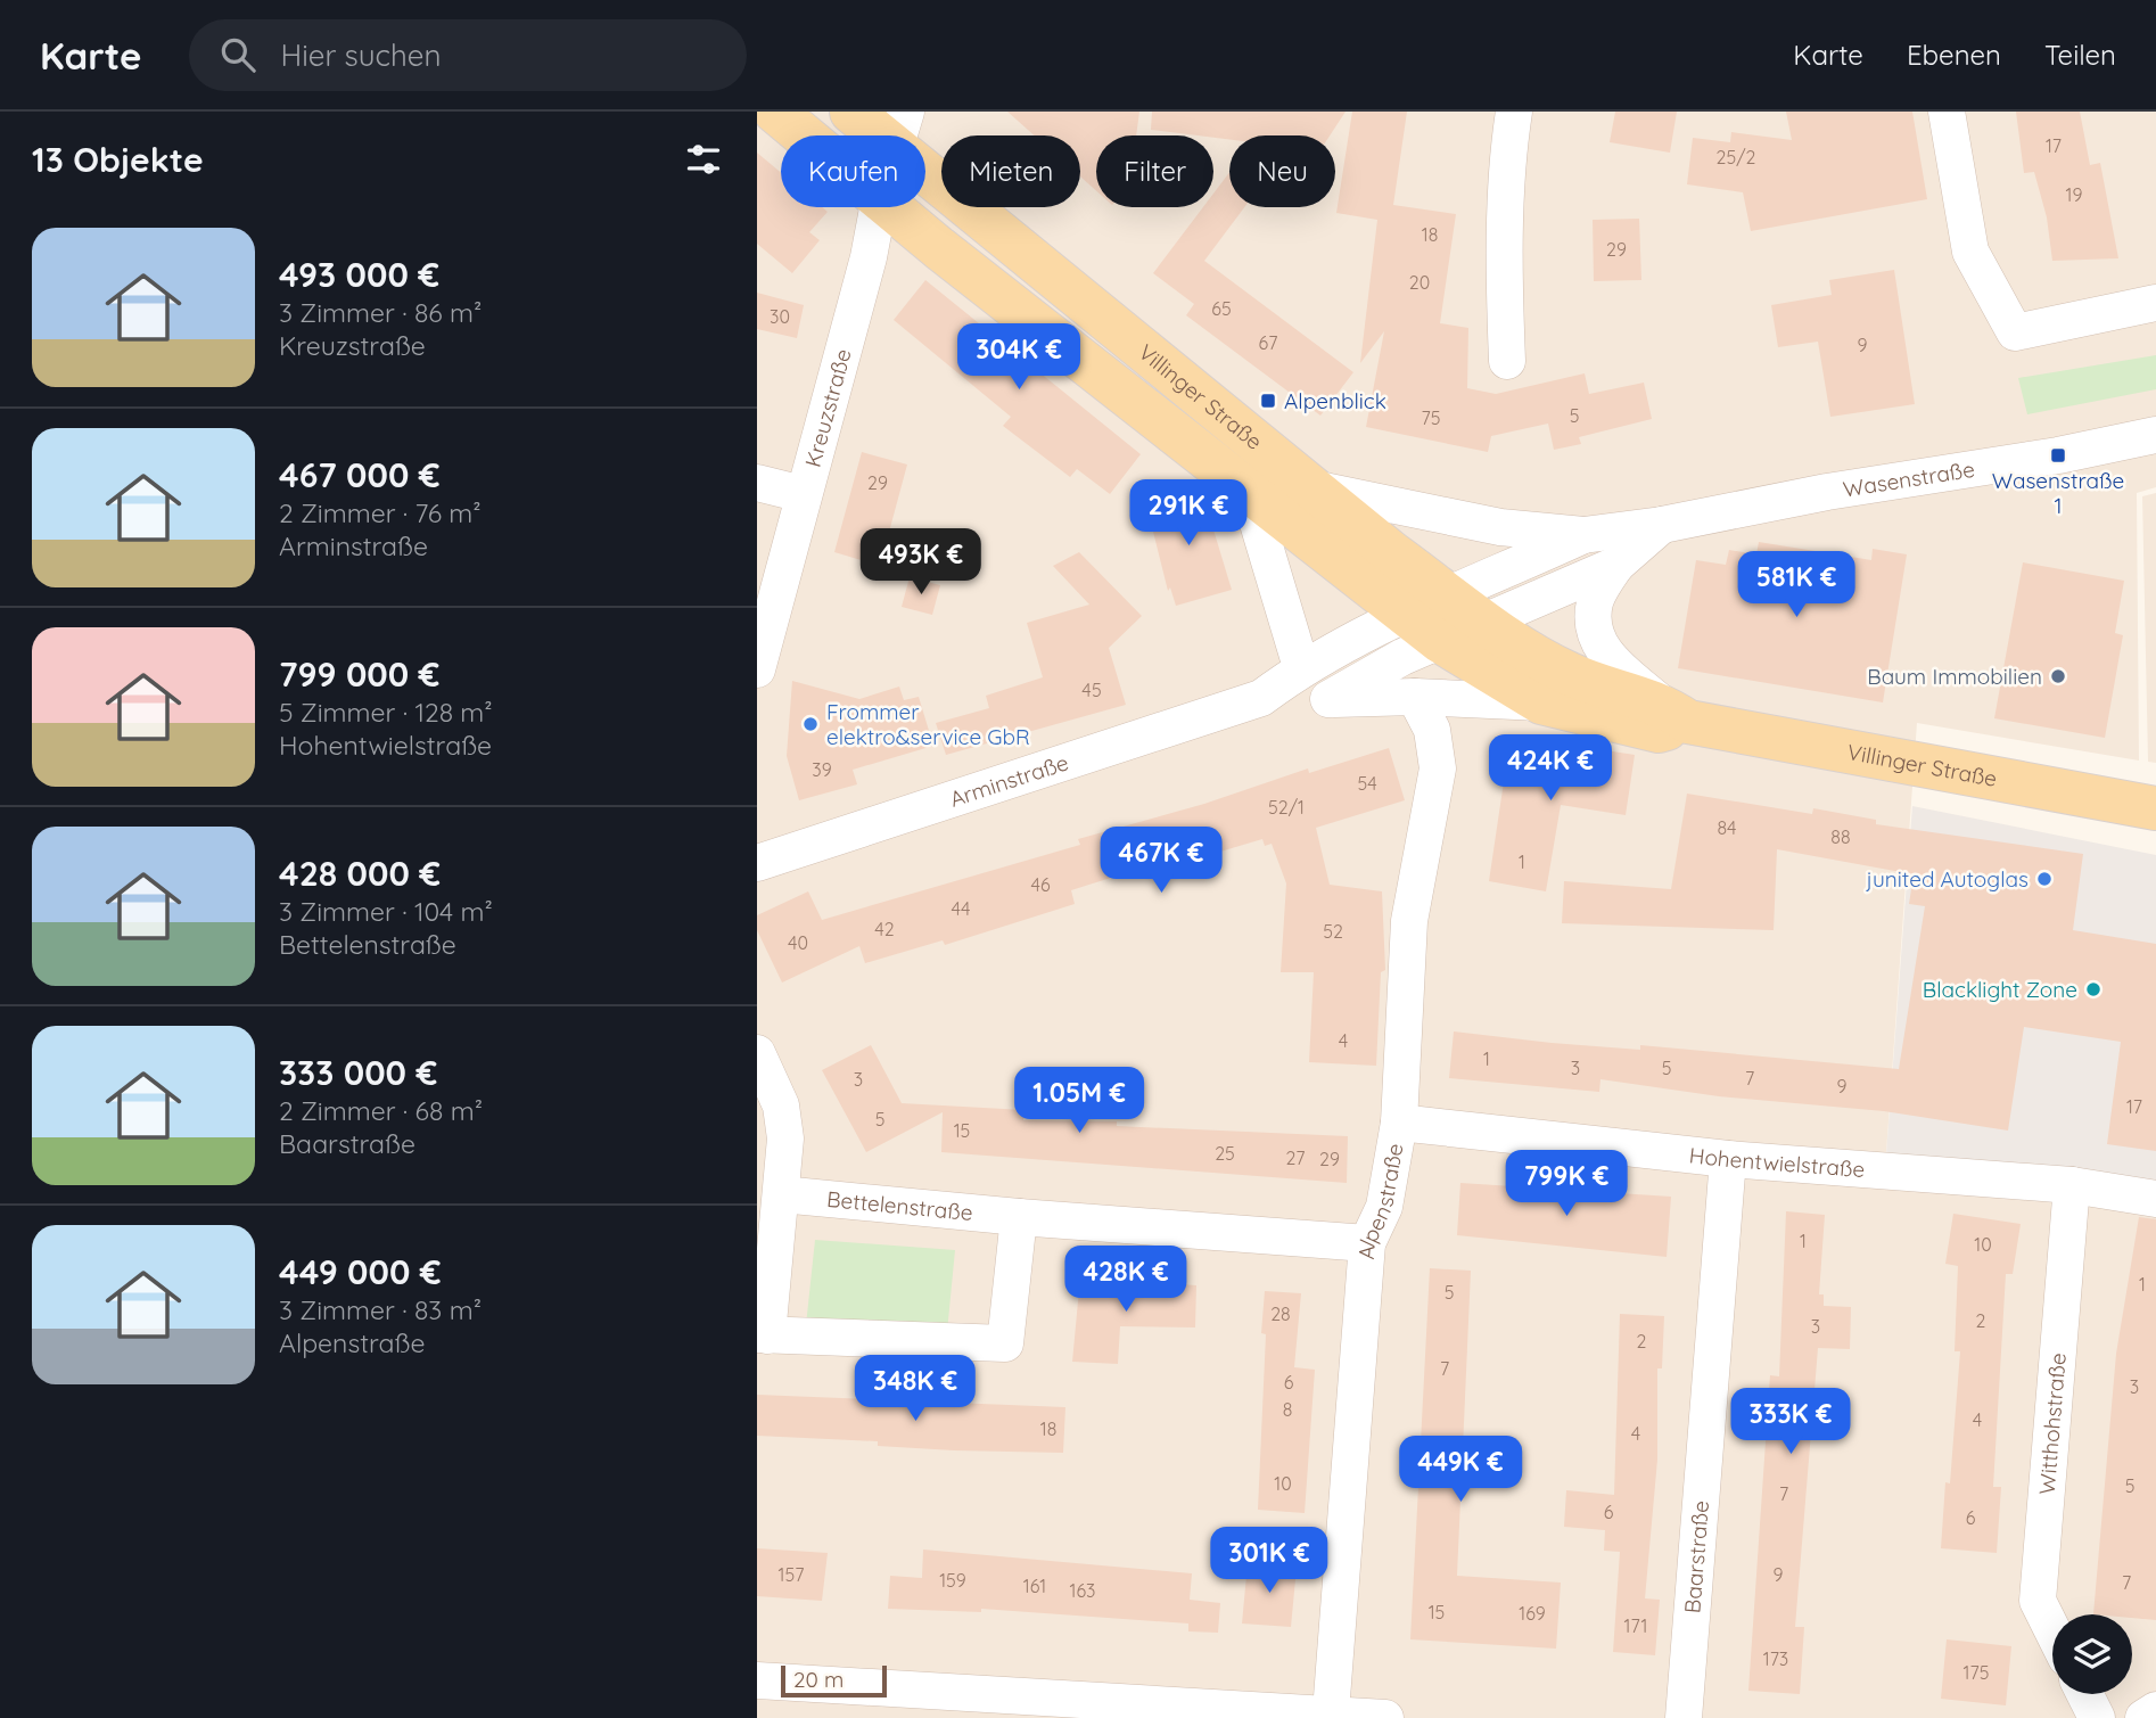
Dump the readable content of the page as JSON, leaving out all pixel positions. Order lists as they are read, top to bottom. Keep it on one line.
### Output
{"streets":{"main road":["Villinger Straße"],"street":["Kreuzstraße","Wasenstraße","Arminstraße","Hohentwielstraße","Alpenstraße","Bettelenstraße","Witthohstraße","Baarstraße"]},"crossings":[["Villinger Straße","Wasenstraße"],["Villinger Straße","Arminstraße"],["Wasenstraße","Arminstraße"],["Arminstraße","Alpenstraße"],["Hohentwielstraße","Alpenstraße"],["Hohentwielstraße","Witthohstraße"],["Hohentwielstraße","Baarstraße"],["Alpenstraße","Bettelenstraße"]],"places":{"transit":["Alpenblick","Wasenstraße 1"],"other":["Baum Immobilien","Frommer elektro&service GbR","junited Autoglas","Blacklight Zone"]},"house_numbers":["17","25/2","19","18","29","20","65","30","67","9","5","75","29","45","39","54","52/1","84","88","1","46","44","42","52","40","4","1","3","5","7","3","9","17","5","15","25","27","29","1","10","1","5","28","2","3","2","7","6","3","8","4","18","4","10","5","7","6","6","157","9","159","7","161","163","15","169","171","173","175"],"scale_bar":"20 m","page":{"header":"Karte","search":"Hier suchen","nav":["Karte","Ebenen","Teilen"],"heading":"13 Objekte","chip":["Kaufen","Mieten","Filter","Neu"],"list":[{"name":"493 000 €","note":"3 Zimmer · 86 m² · Kreuzstraße"},{"name":"467 000 €","note":"2 Zimmer · 76 m² · Arminstraße"},{"name":"799 000 €","note":"5 Zimmer · 128 m² · Hohentwielstraße"},{"name":"428 000 €","note":"3 Zimmer · 104 m² · Bettelenstraße"},{"name":"333 000 €","note":"2 Zimmer · 68 m² · Baarstraße"},{"name":"449 000 €","note":"3 Zimmer · 83 m² · Alpenstraße"}],"price":["304K €","291K €","493K €","581K €","424K €","467K €","1.05M €","799K €","428K €","348K €","333K €","449K €","301K €"],"scale":"20 m"}}
